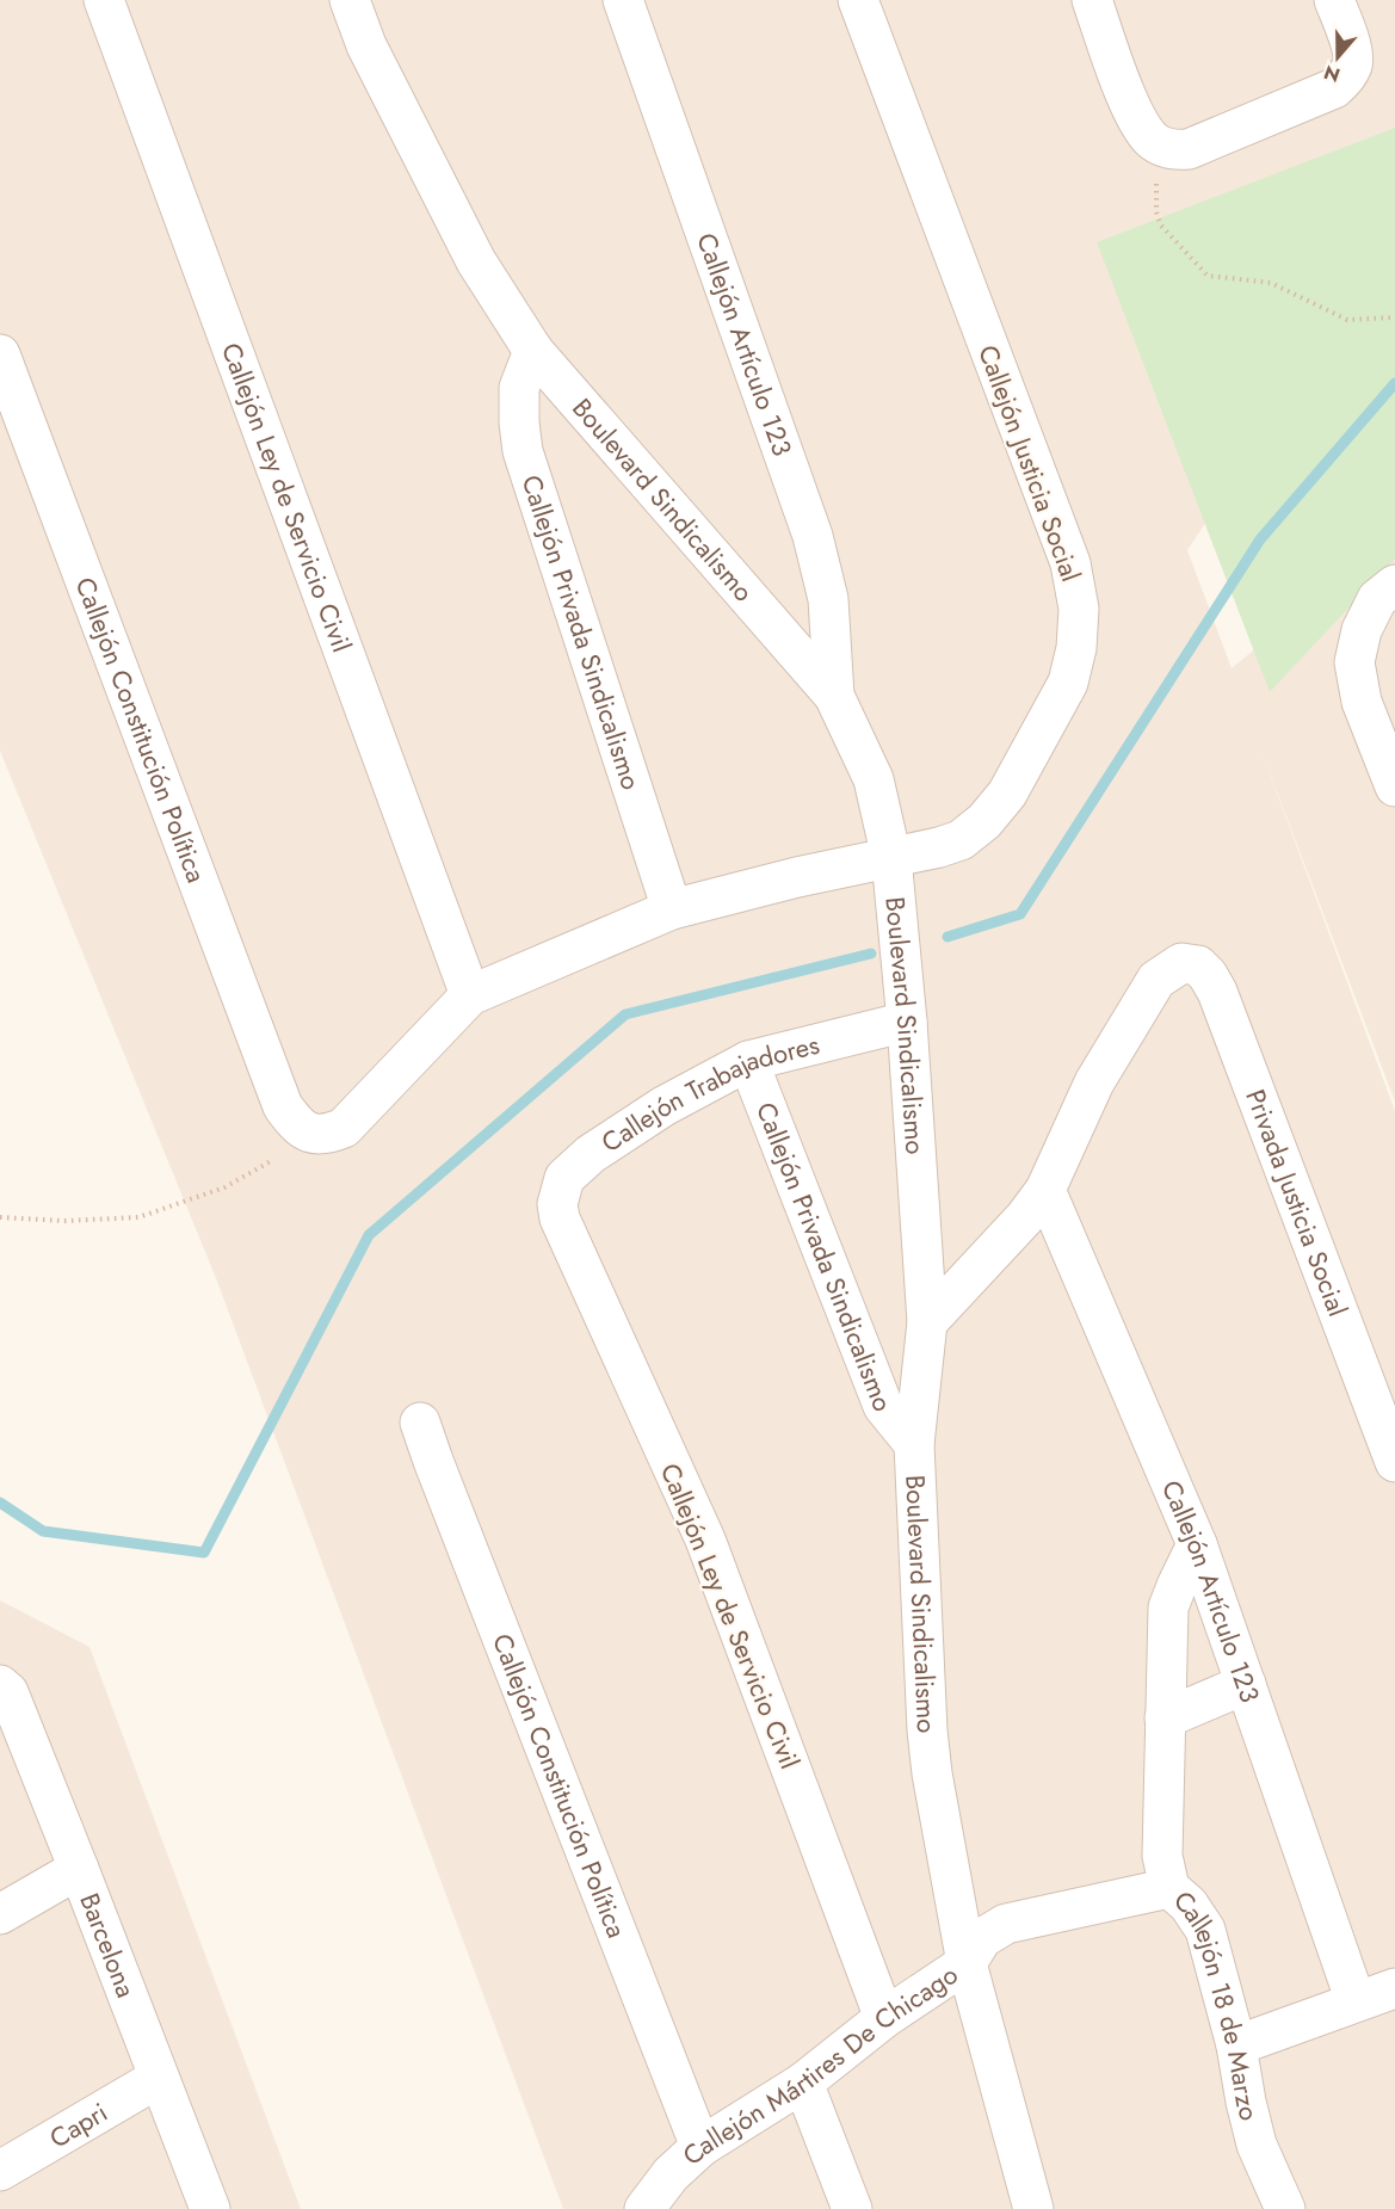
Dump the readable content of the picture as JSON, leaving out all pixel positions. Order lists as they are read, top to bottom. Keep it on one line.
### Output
{"streets":{"street":["Callejón Artículo 123","Callejón Justicia Social","Callejón Ley de Servicio Civil","Boulevard Sindicalismo","Callejón Privada Sindicalismo","Callejón Constitución Política","Callejón Trabajadores","Privada Justicia Social","Barcelona","Callejón 18 de Marzo","Callejón Mártires De Chicago","Capri"]},"crossings":[["Callejón Artículo 123","Boulevard Sindicalismo"],["Callejón Artículo 123","Privada Justicia Social"],["Callejón Artículo 123","Callejón 18 de Marzo"],["Callejón Justicia Social","Callejón Ley de Servicio Civil"],["Callejón Justicia Social","Boulevard Sindicalismo"],["Callejón Justicia Social","Callejón Privada Sindicalismo"],["Callejón Justicia Social","Callejón Constitución Política"],["Callejón Ley de Servicio Civil","Callejón Constitución Política"],["Callejón Ley de Servicio Civil","Callejón Trabajadores"],["Callejón Ley de Servicio Civil","Callejón Mártires De Chicago"],["Boulevard Sindicalismo","Callejón Privada Sindicalismo"],["Boulevard Sindicalismo","Callejón Trabajadores"],["Boulevard Sindicalismo","Callejón Mártires De Chicago"],["Callejón Privada Sindicalismo","Callejón Trabajadores"],["Callejón Constitución Política","Callejón Mártires De Chicago"],["Barcelona","Capri"],["Callejón 18 de Marzo","Callejón Mártires De Chicago"]],"north":"bottom"}
